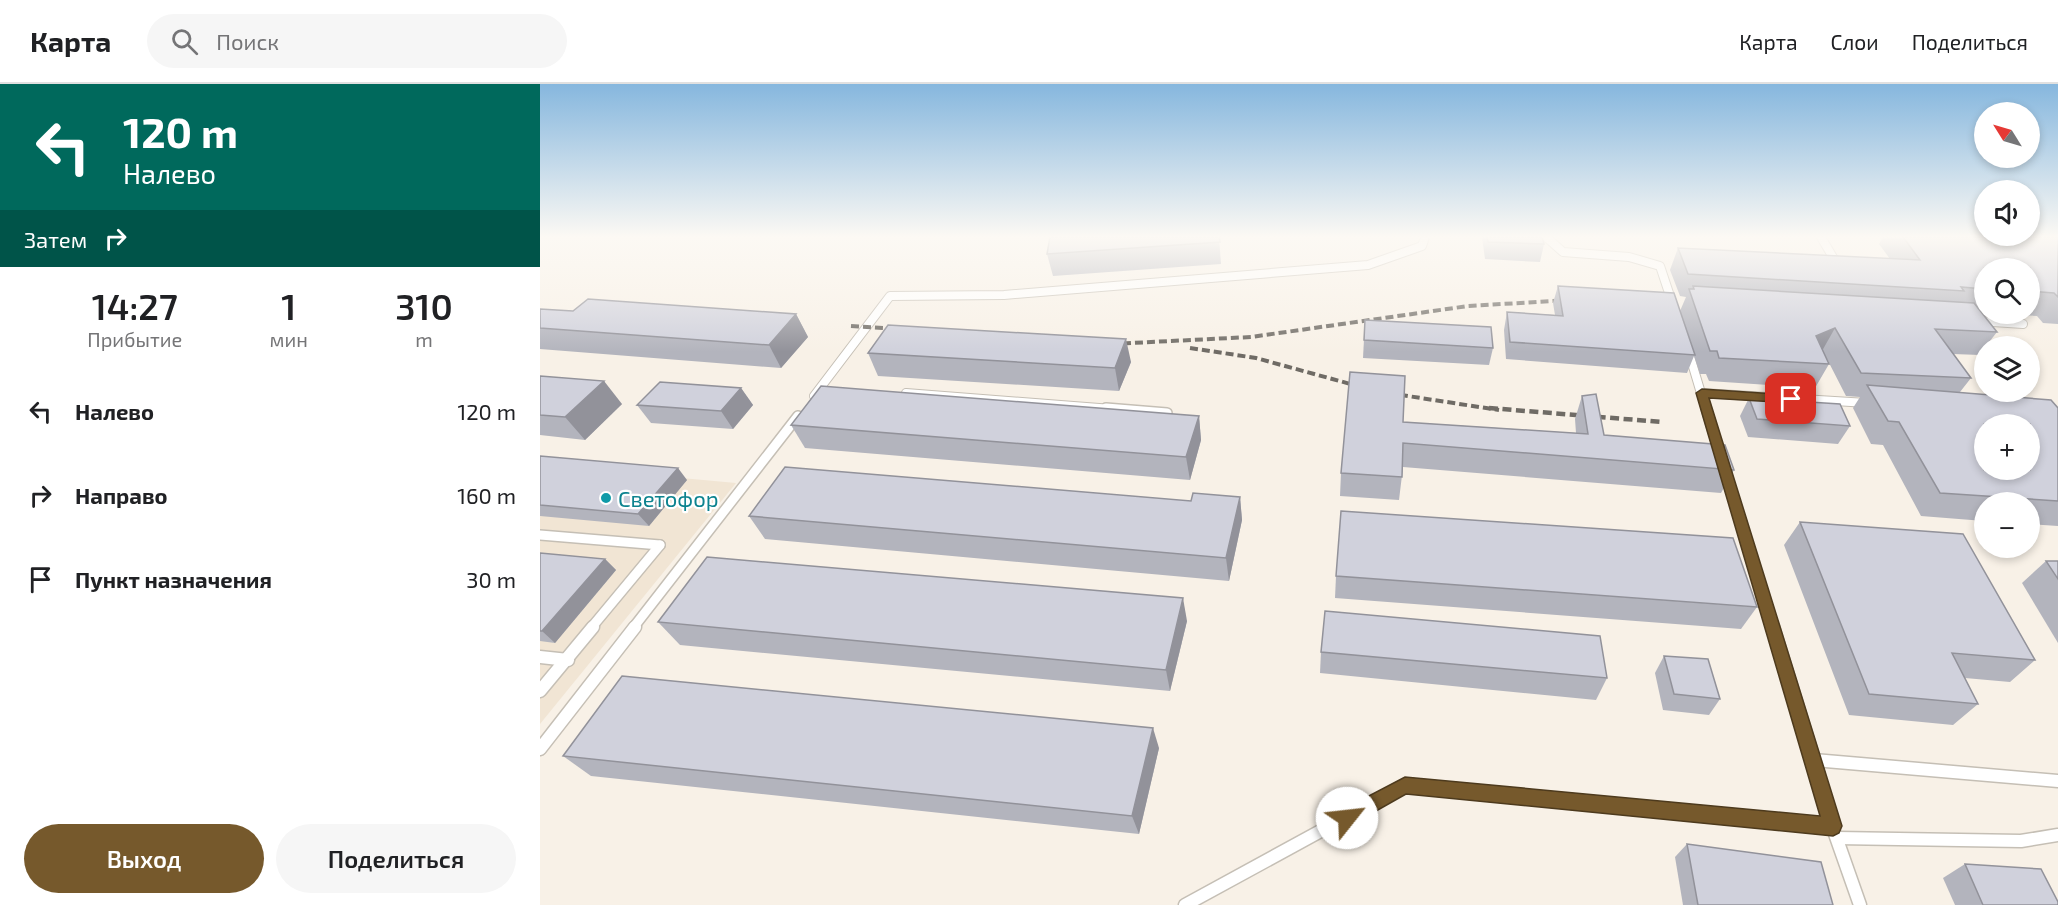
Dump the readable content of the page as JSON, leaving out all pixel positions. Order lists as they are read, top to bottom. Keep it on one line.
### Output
{"places":["Светофор"],"north":"top left","page":{"header":"Карта","search":"Поиск","nav":["Карта","Слои","Поделиться"],"turn":["120 m","Налево"],"map_buttons":["+","−"],"then":"Затем","eta":["14:27","Прибытие","1","мин","310","m"],"list":[{"name":"Налево","value":"120 m"},{"name":"Направо","value":"160 m"},{"name":"Пункт назначения","value":"30 m"}],"buttons":["Выход","Поделиться"]}}
